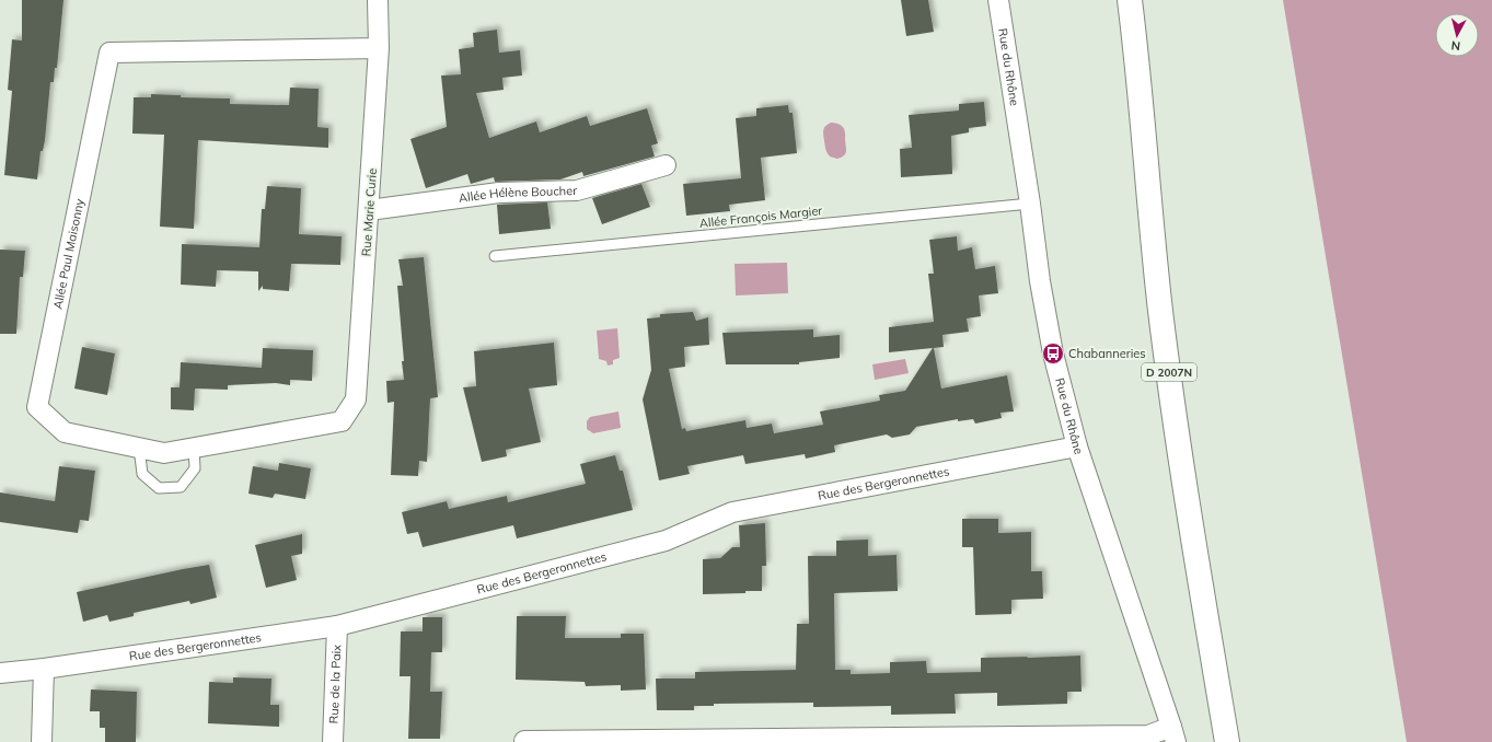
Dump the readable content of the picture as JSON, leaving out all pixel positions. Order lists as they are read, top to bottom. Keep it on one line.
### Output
{"streets":{"main road":["D 2007N"],"street":["Rue du Rhône","Allée Hélène Boucher","Rue Marie Curie","Allée Paul Maisonny","Rue des Bergeronnettes","Rue de la Paix"],"lane":["Allée François Margier"]},"crossings":[["Rue du Rhône","Allée François Margier"],["Rue du Rhône","Rue des Bergeronnettes"],["Allée Hélène Boucher","Rue Marie Curie"],["Rue Marie Curie","Allée Paul Maisonny"],["Rue des Bergeronnettes","Rue de la Paix"]],"places":{"bus stop":["Chabanneries"]},"north":"bottom"}
